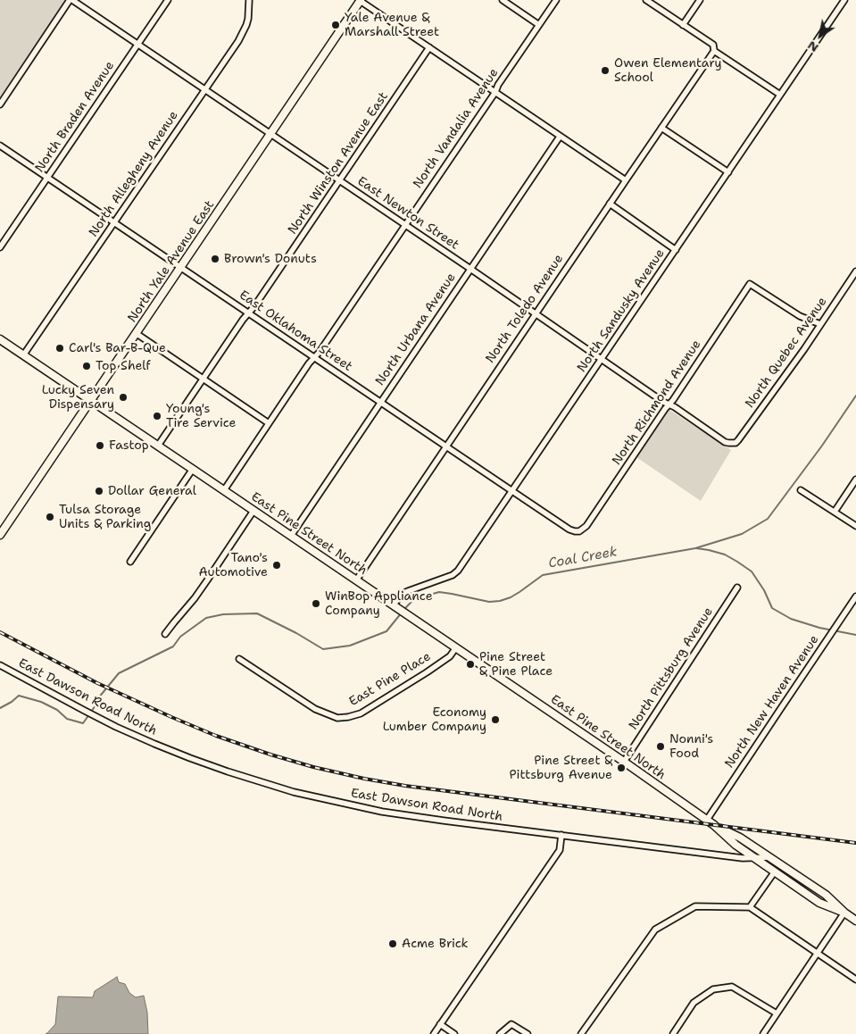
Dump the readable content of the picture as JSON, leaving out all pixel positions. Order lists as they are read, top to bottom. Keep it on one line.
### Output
{"streets":{"main road":["North Yale Avenue East","East Pine Street North"],"street":["North Braden Avenue","North Vandalia Avenue","North Winston Avenue East","North Allegheny Avenue","East Newton Street","North Toledo Avenue","North Sandusky Avenue","North Urbana Avenue","East Oklahoma Street","North Quebec Avenue","North Richmond Avenue","North Pittsburg Avenue","East Pine Place","East Dawson Road North","North New Haven Avenue"]},"crossings":[["North Braden Avenue","East Newton Street"],["North Braden Avenue","East Oklahoma Street"],["North Vandalia Avenue","East Newton Street"],["North Vandalia Avenue","East Oklahoma Street"],["North Vandalia Avenue","East Pine Street North"],["North Winston Avenue East","East Newton Street"],["North Winston Avenue East","East Oklahoma Street"],["North Winston Avenue East","East Pine Street North"],["North Allegheny Avenue","East Newton Street"],["North Allegheny Avenue","East Oklahoma Street"],["North Allegheny Avenue","East Pine Street North"],["East Newton Street","North Yale Avenue East"],["East Newton Street","North Toledo Avenue"],["East Newton Street","North Sandusky Avenue"],["East Newton Street","North Urbana Avenue"],["East Newton Street","North Quebec Avenue"],["East Newton Street","North Richmond Avenue"],["North Yale Avenue East","East Oklahoma Street"],["North Yale Avenue East","East Pine Street North"],["North Toledo Avenue","East Oklahoma Street"],["North Toledo Avenue","East Pine Street North"],["North Sandusky Avenue","East Oklahoma Street"],["North Sandusky Avenue","East Pine Street North"],["North Urbana Avenue","East Oklahoma Street"],["North Urbana Avenue","East Pine Street North"],["East Oklahoma Street","North Richmond Avenue"],["North Quebec Avenue","North Richmond Avenue"],["East Pine Street North","North Pittsburg Avenue"],["East Pine Street North","East Pine Place"],["East Pine Street North","East Dawson Road North"],["East Pine Street North","North New Haven Avenue"]],"water":["Coal Creek"],"places":["Yale Avenue & Marshall Street","Owen Elementary School","Brown's Donuts","Carl's Bar-B-Que","Top Shelf","Lucky Seven Dispensary","Young's Tire Service","Fastop","Dollar General","Tulsa Storage Units & Parking","Tano's Automotive","WinBop Appliance Company","Pine Street & Pine Place","Economy Lumber Company","Nonni's Food","Pine Street & Pittsburg Avenue","Acme Brick"],"north":"bottom left"}
